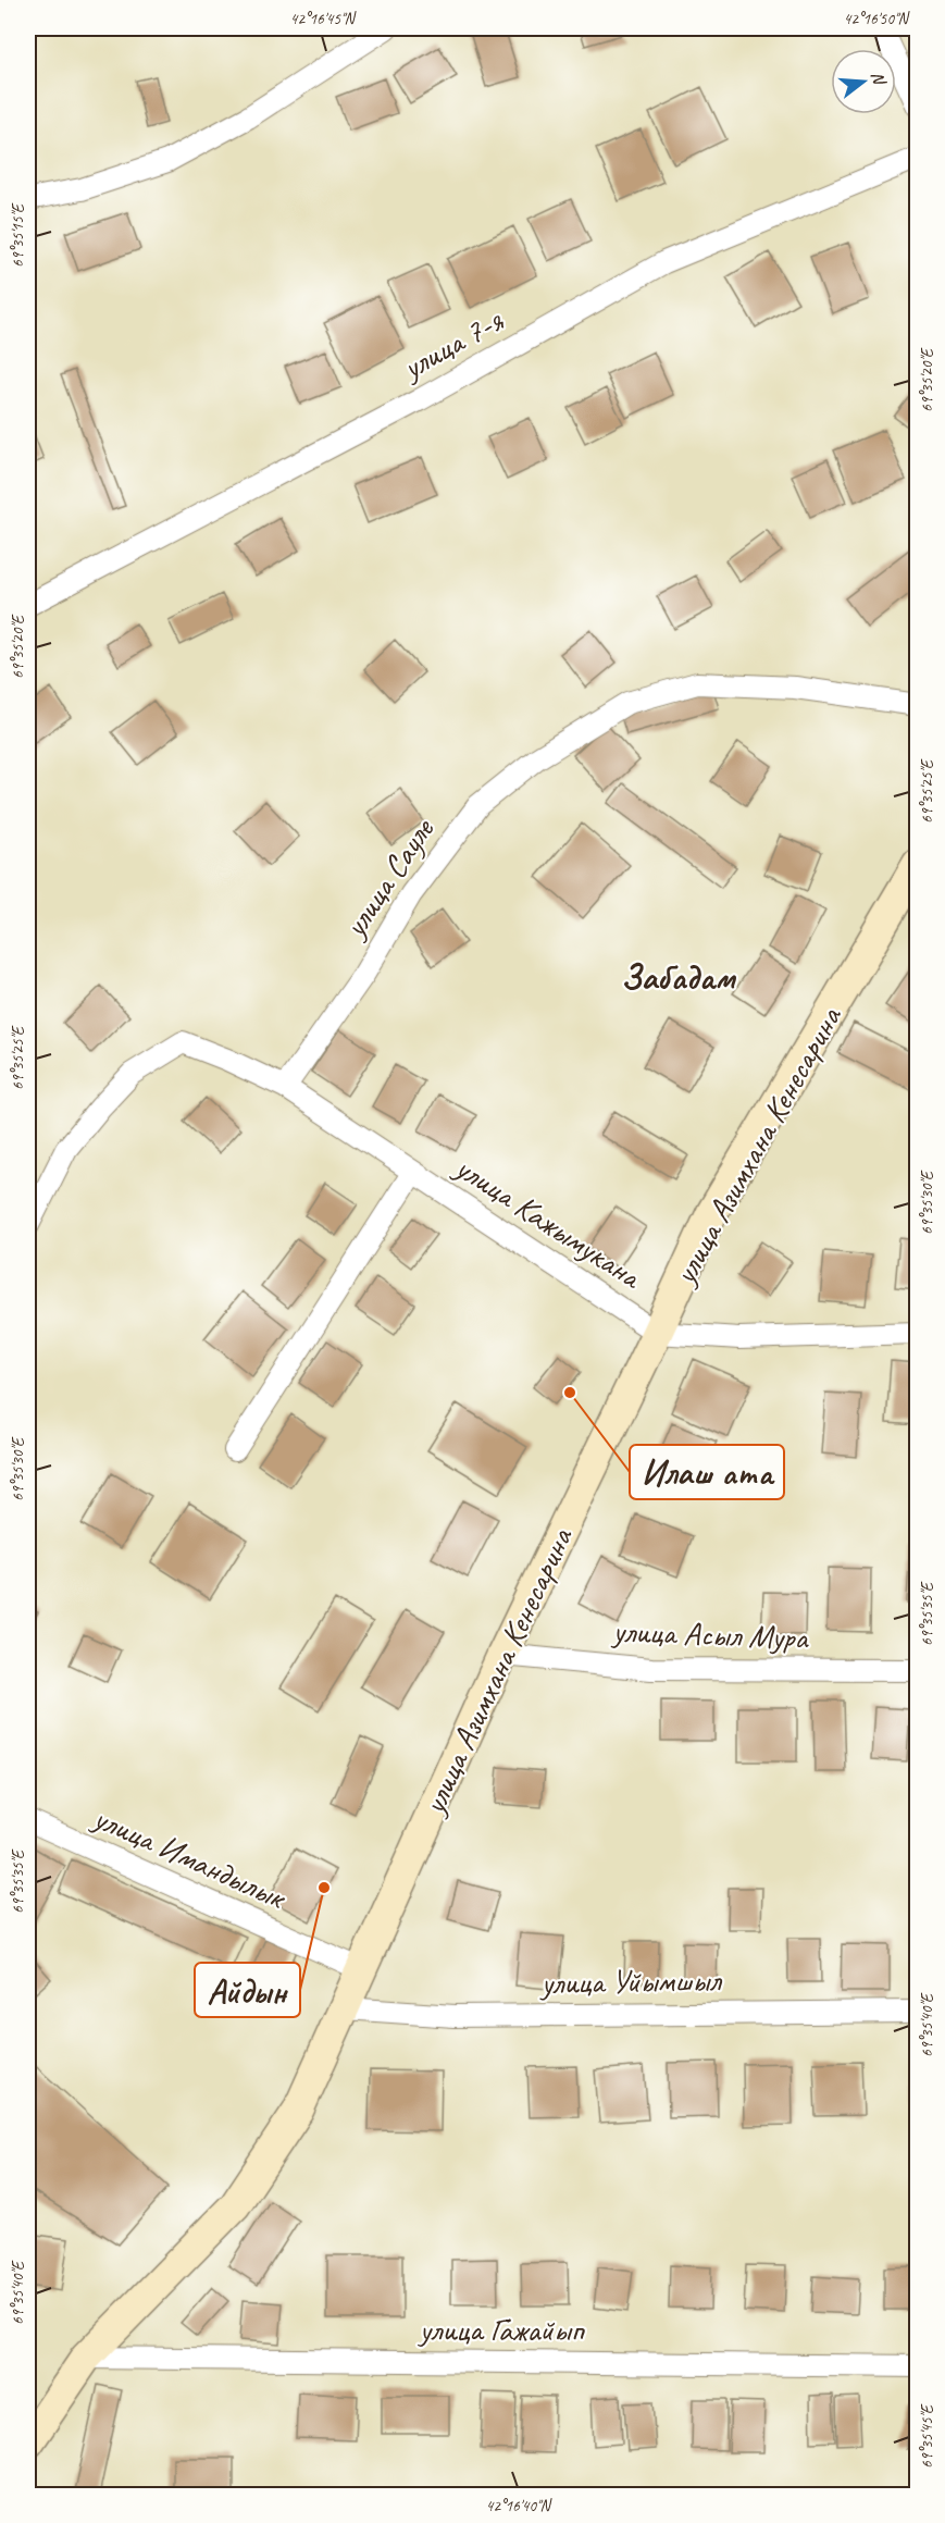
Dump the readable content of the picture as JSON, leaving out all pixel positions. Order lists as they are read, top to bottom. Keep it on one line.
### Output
{"streets":{"street":["улица 7-я","улица Сауле","улица Азимхана Кенесарина","улица Кажымукана","улица Асыл Мура","улица Имандылык","улица Уйымшыл","улица Гажайып"]},"crossings":[["улица Сауле","улица Кажымукана"],["улица Азимхана Кенесарина","улица Кажымукана"],["улица Азимхана Кенесарина","улица Асыл Мура"],["улица Азимхана Кенесарина","улица Имандылык"],["улица Азимхана Кенесарина","улица Уйымшыл"],["улица Азимхана Кенесарина","улица Гажайып"]],"districts":["Забадам"],"places":["Илаш ата","Айдын"],"north":"right","coordinates":["42°16'45\"N","42°16'50\"N","69°35'15\"E","69°35'20\"E","69°35'25\"E","69°35'30\"E","69°35'35\"E","69°35'40\"E","69°35'45\"E","42°16'40\"N"]}
